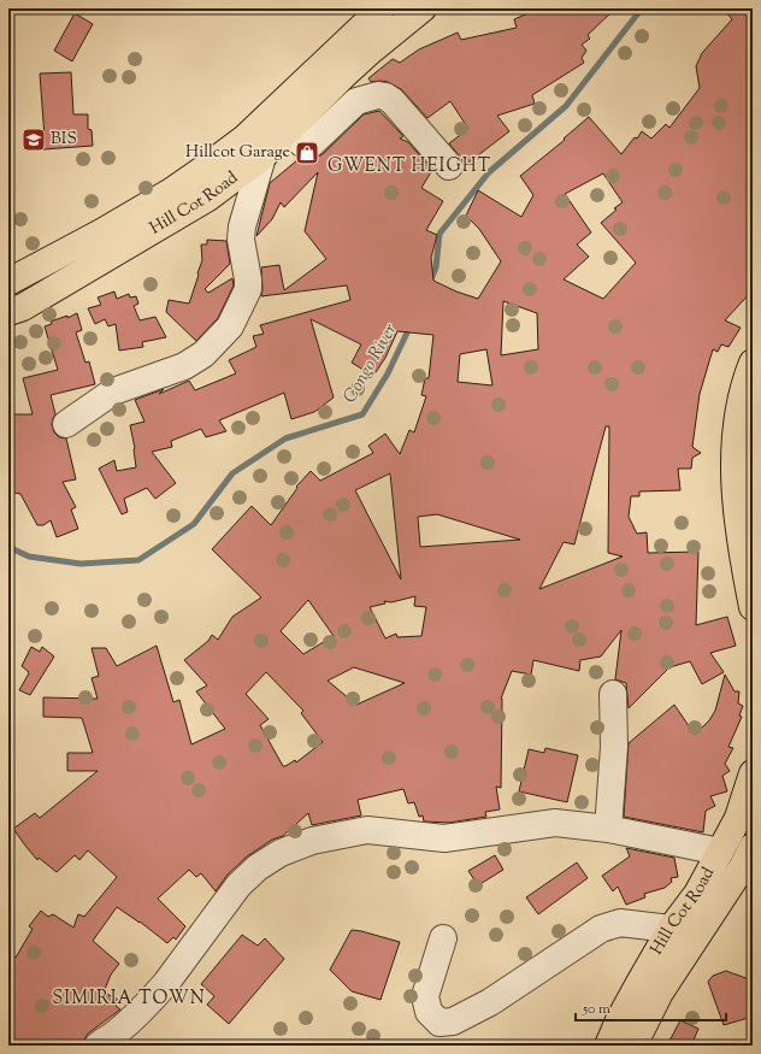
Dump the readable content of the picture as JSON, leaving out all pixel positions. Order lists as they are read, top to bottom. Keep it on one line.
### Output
{"streets":{"main road":["Hill Cot Road"]},"districts":["GWENT HEIGHT","SIMIRIA TOWN"],"water":["Congo River"],"places":{"school or university":["BIS"],"shop":["Hillcot Garage"]},"scale_bar":"50 m"}
